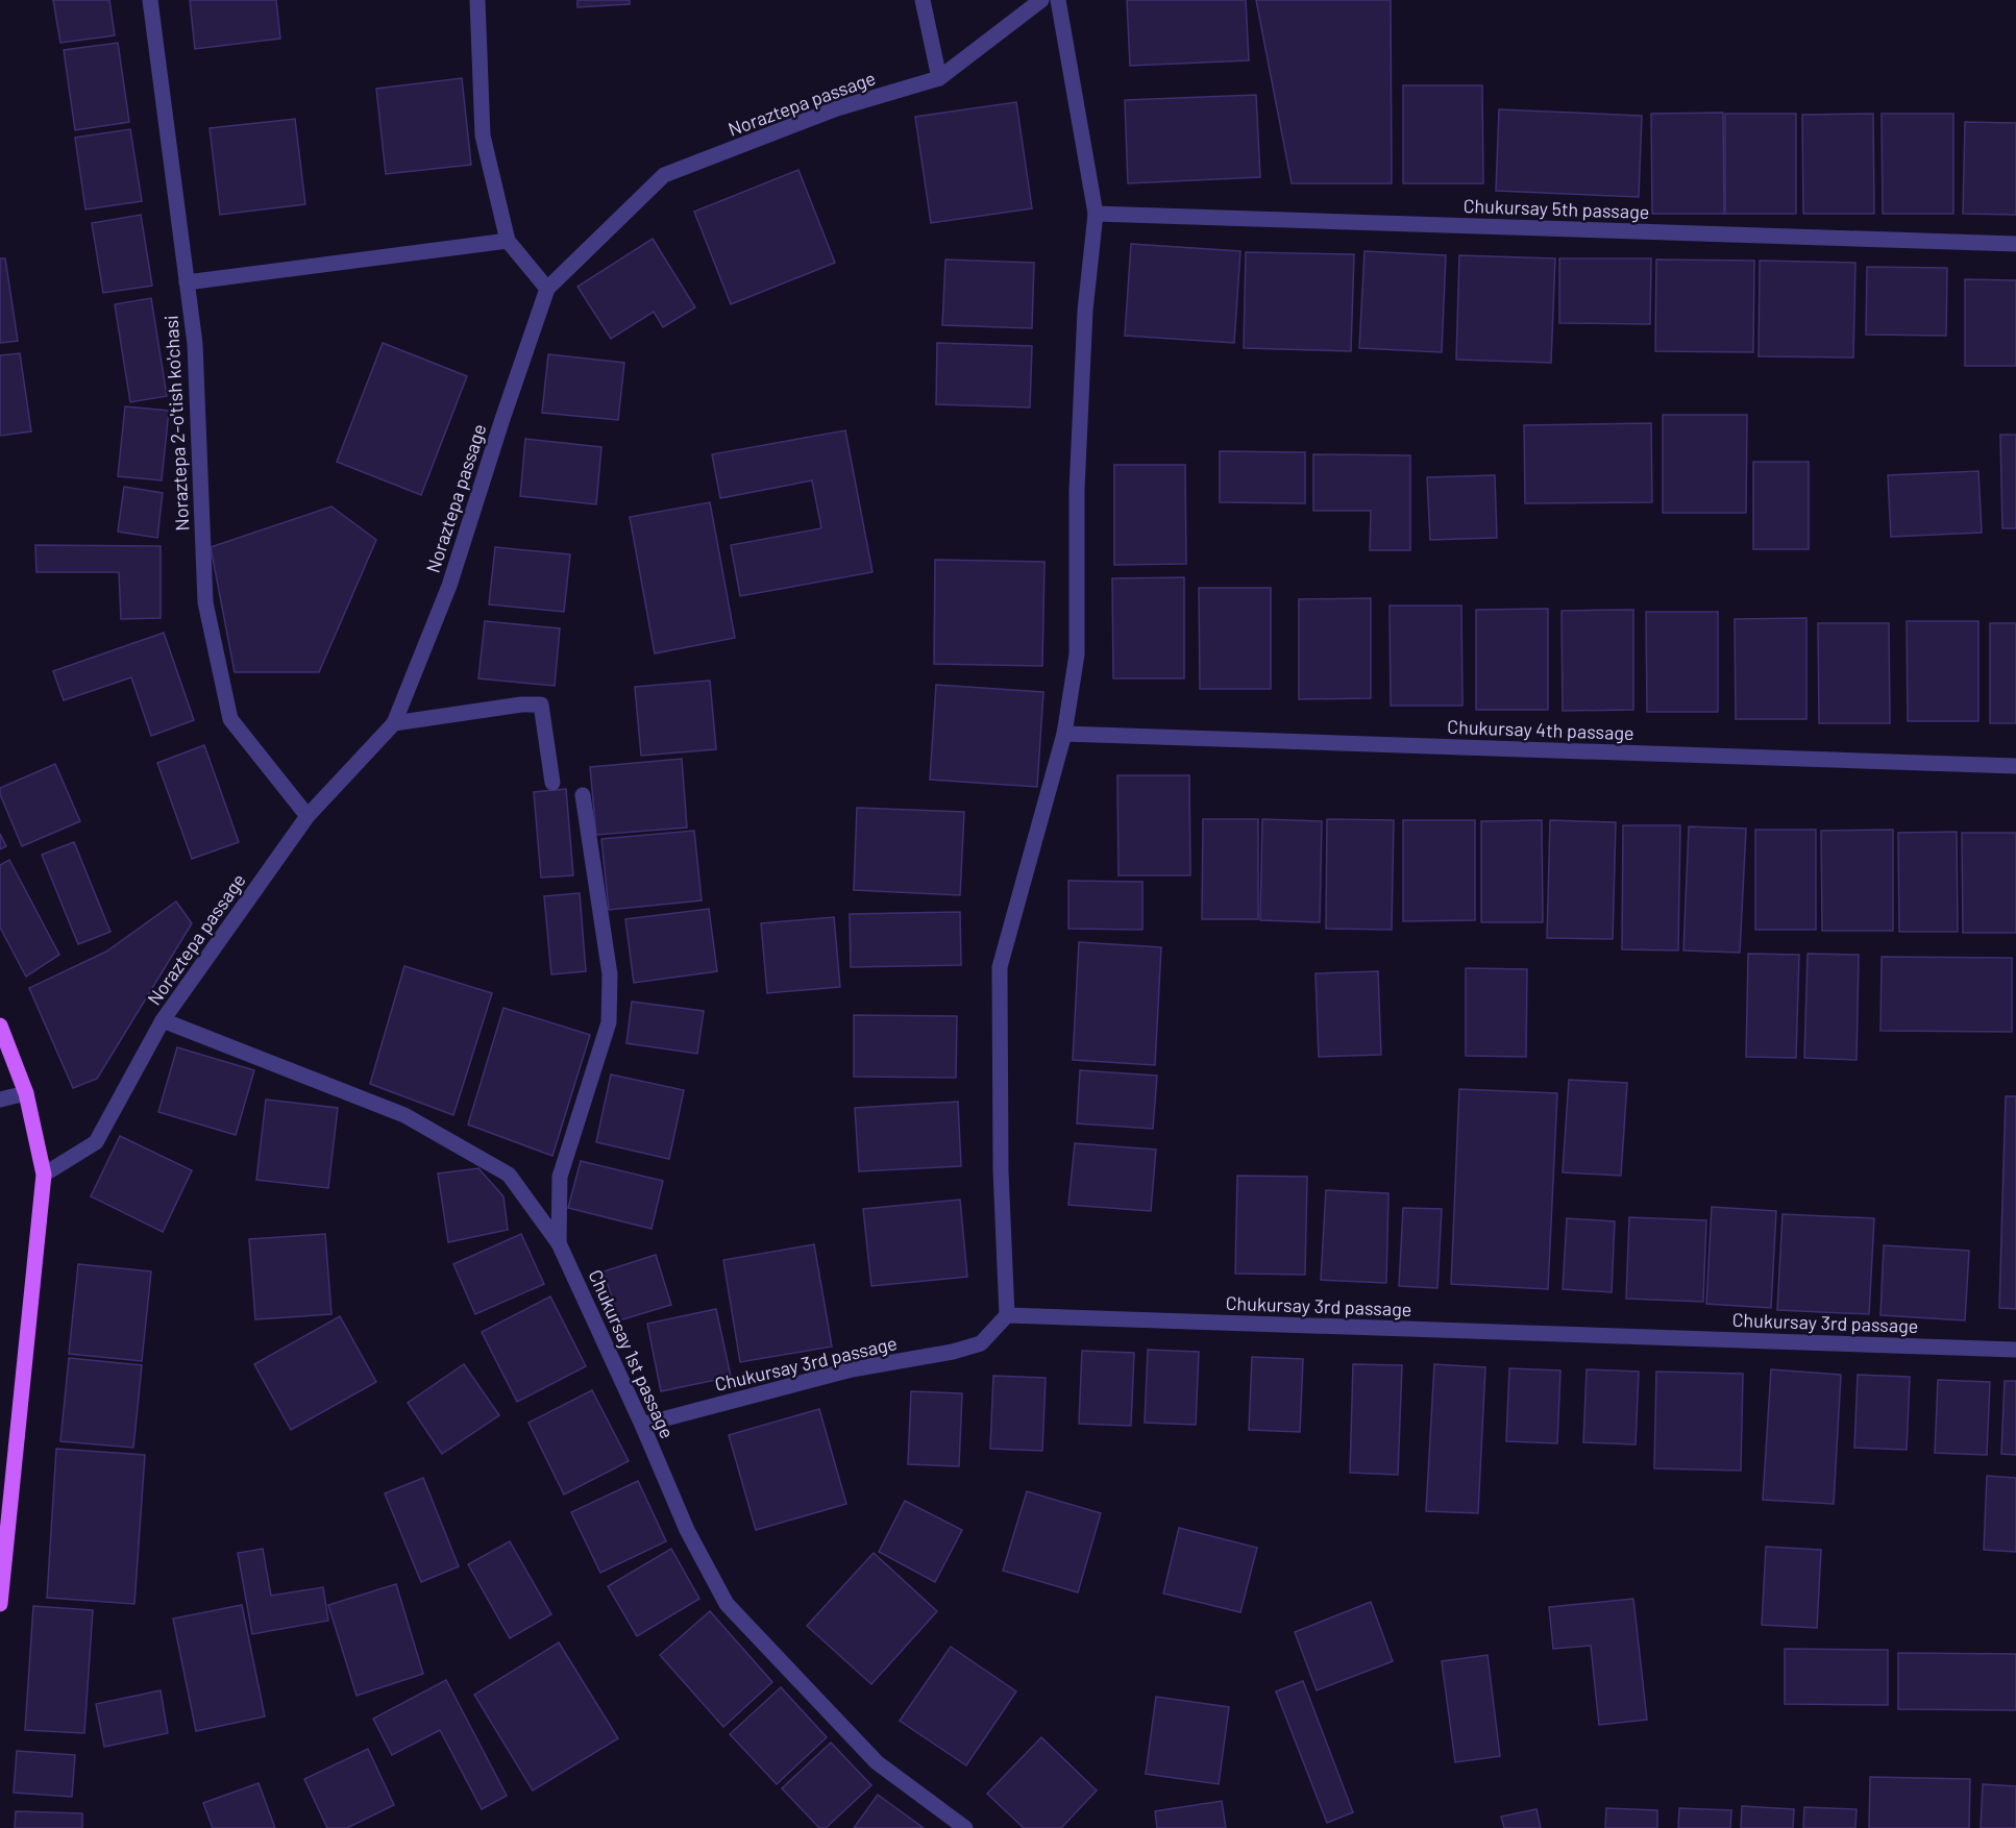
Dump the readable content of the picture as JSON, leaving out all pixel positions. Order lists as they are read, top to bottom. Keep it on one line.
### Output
{"streets":{"street":["Noraztepa passage","Chukursay 5th passage","Noraztepa 2-o'tish ko'chasi","Chukursay 4th passage","Chukursay 3rd passage","Chukursay 1st passage"]},"crossings":[["Noraztepa passage","Noraztepa 2-o'tish ko'chasi"],["Noraztepa passage","Chukursay 1st passage"],["Chukursay 3rd passage","Chukursay 1st passage"]]}
